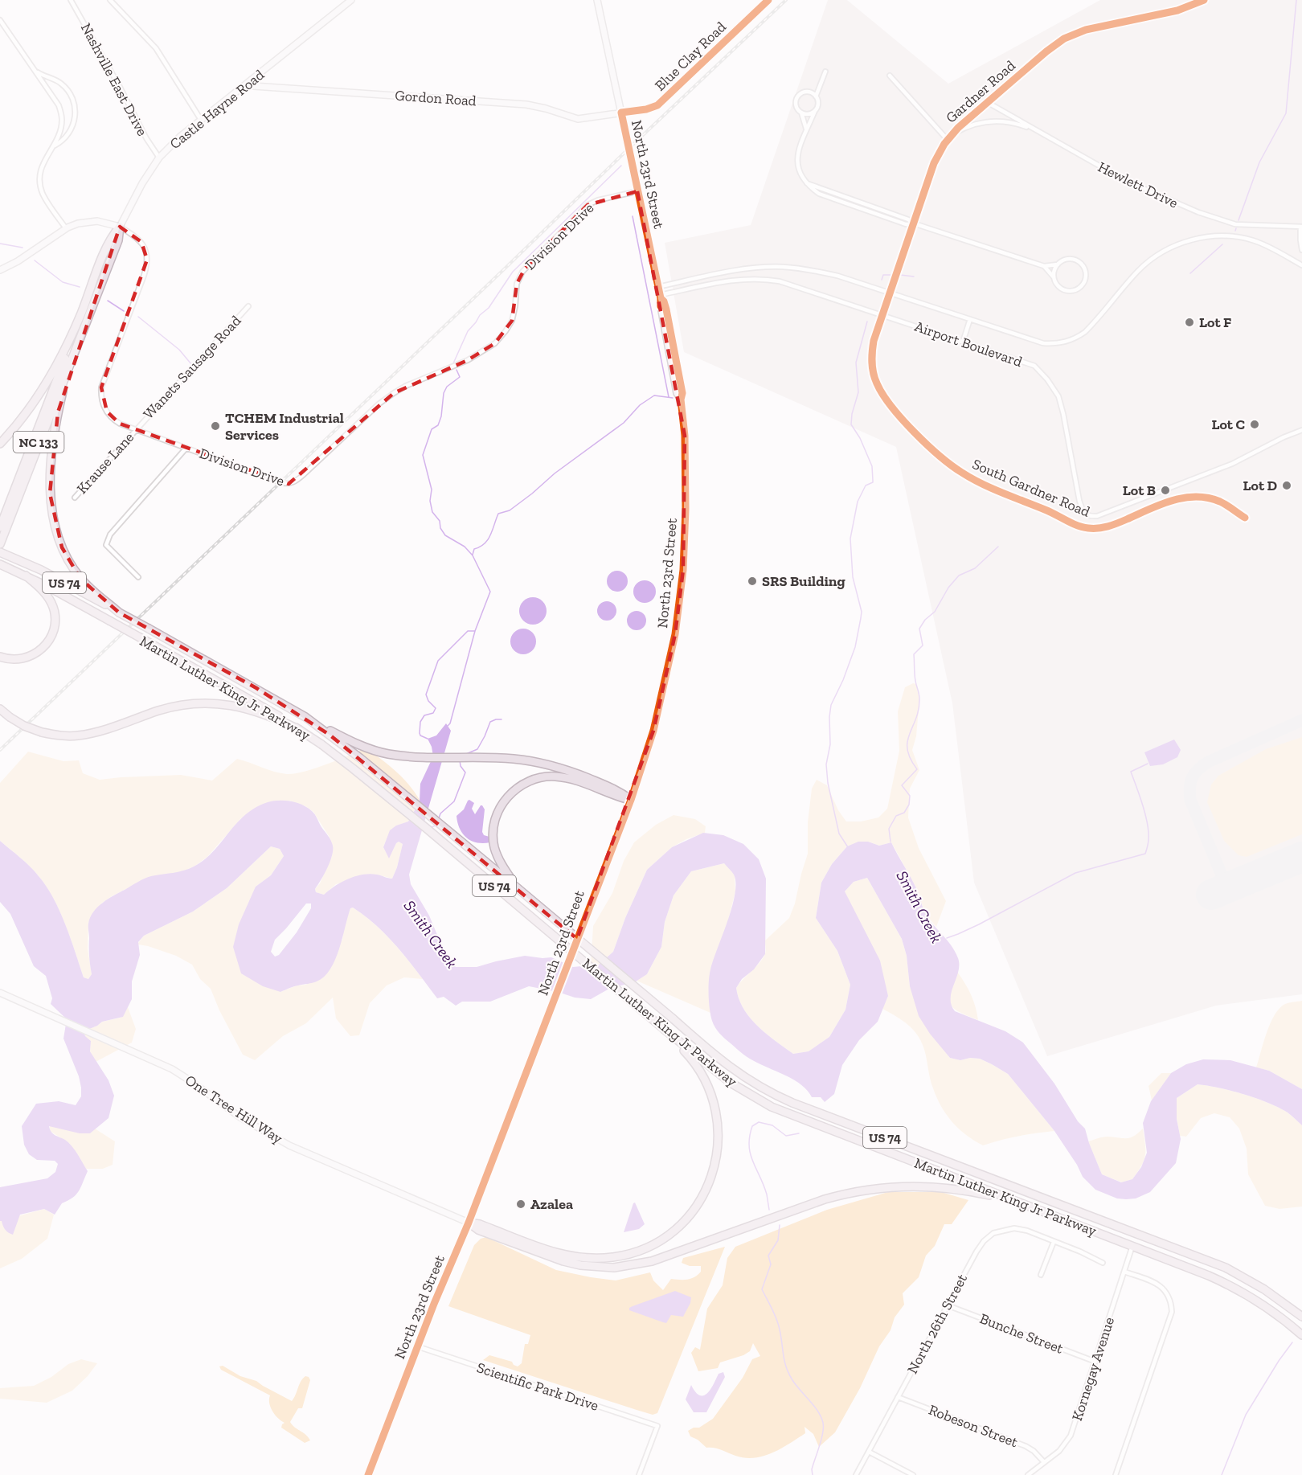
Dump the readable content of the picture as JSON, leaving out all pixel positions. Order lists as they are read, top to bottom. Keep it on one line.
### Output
{"streets":{"highway":["NC 133","US 74","Martin Luther King Jr Parkway"],"main road":["Blue Clay Road","Gordon Road","Castle Hayne Road","North 23rd Street","One Tree Hill Way"],"street":["Nashville East Drive","Gardner Road","Hewlett Drive","Division Drive","Airport Boulevard","Wanets Sausage Road","Krause Lane","South Gardner Road","North 26th Street","Bunche Street","Kornegay Avenue","Scientific Park Drive","Robeson Street"]},"crossings":[["Blue Clay Road","Gordon Road"],["Blue Clay Road","North 23rd Street"],["Nashville East Drive","Castle Hayne Road"],["Gardner Road","Hewlett Drive"],["Gardner Road","Airport Boulevard"],["Gardner Road","South Gardner Road"],["Gordon Road","Castle Hayne Road"],["Gordon Road","North 23rd Street"],["Castle Hayne Road","Division Drive"],["Castle Hayne Road","NC 133"],["North 23rd Street","Division Drive"],["North 23rd Street","Airport Boulevard"],["North 23rd Street","One Tree Hill Way"],["North 23rd Street","Scientific Park Drive"],["Division Drive","Wanets Sausage Road"],["Division Drive","NC 133"],["Division Drive","Krause Lane"],["Airport Boulevard","South Gardner Road"],["Wanets Sausage Road","Krause Lane"],["Martin Luther King Jr Parkway","Kornegay Avenue"],["North 26th Street","Bunche Street"],["North 26th Street","Robeson Street"],["Bunche Street","Kornegay Avenue"],["Kornegay Avenue","Robeson Street"]],"water":["Smith Creek"],"places":["Lot F","Lot C","TCHEM Industrial Services","Lot D","Lot B","SRS Building","Azalea"]}
